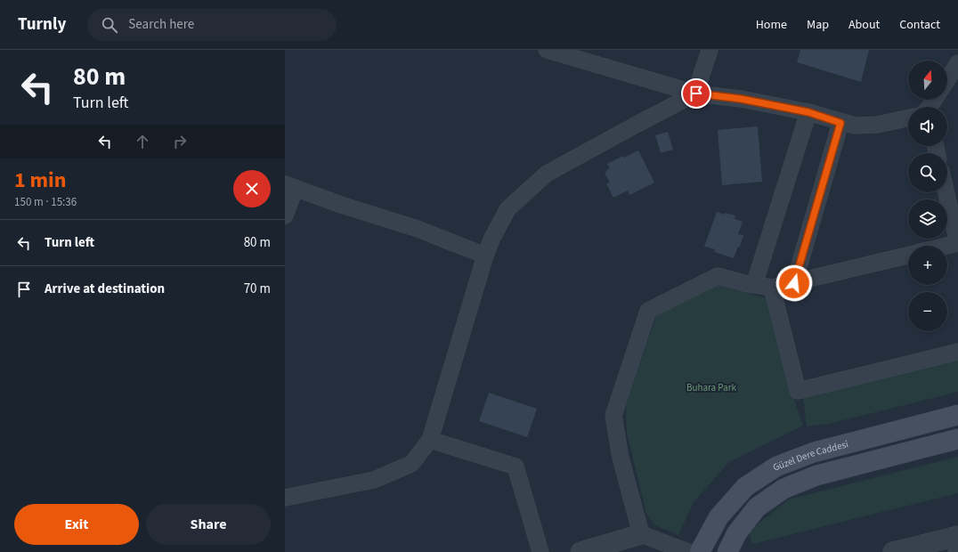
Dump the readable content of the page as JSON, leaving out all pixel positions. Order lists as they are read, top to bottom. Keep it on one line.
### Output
{"streets":{"main road":["Güzel Dere Caddesi"]},"parks":["Buhara Park"],"north":"top","page":{"header":"Turnly","search":"Search here","nav":["Home","Map","About","Contact"],"turn":["80 m","Turn left"],"map_buttons":["+","−"],"heading":["1 min","150 m · 15:36"],"list":[{"name":"Turn left","value":"80 m"},{"name":"Arrive at destination","value":"70 m"}],"buttons":["Exit","Share"]}}
